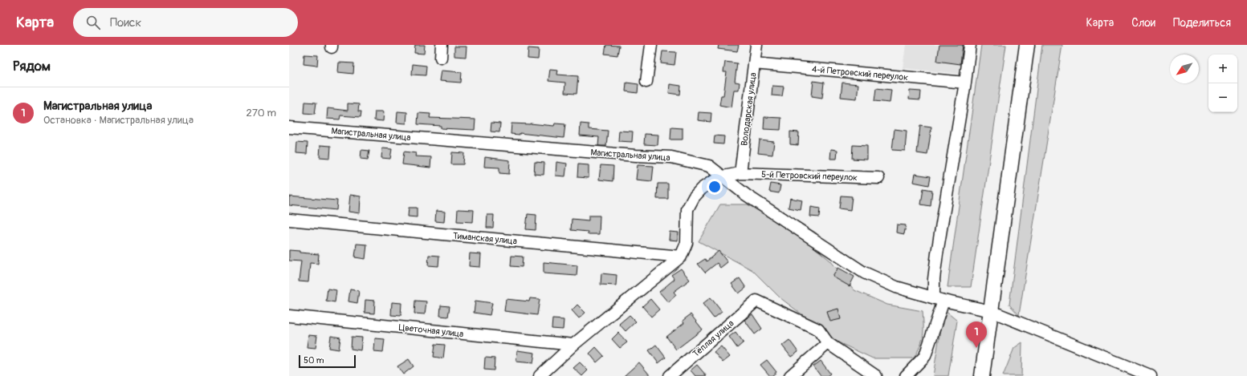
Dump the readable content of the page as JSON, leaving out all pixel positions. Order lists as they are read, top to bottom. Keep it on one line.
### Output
{"streets":{"street":["4-й Петровский переулок","Володарская улица","Магистральная улица","5-й Петровский переулок","Тиманская улица","Цветочная улица","Тёплая улица"]},"crossings":[["4-й Петровский переулок","Володарская улица"],["Володарская улица","5-й Петровский переулок"],["Магистральная улица","5-й Петровский переулок"],["5-й Петровский переулок","Тиманская улица"]],"scale_bar":"50 m","north":"bottom left","page":{"header":"Карта","search":"Поиск","nav":["Карта","Слои","Поделиться"],"heading":"Рядом","map_buttons":["+","−"],"list":[{"mark":"1","name":"Магистральная улица","note":"Остановка · Магистральная улица","value":"270 m"}],"pins":"1","scale":"50 m"}}
